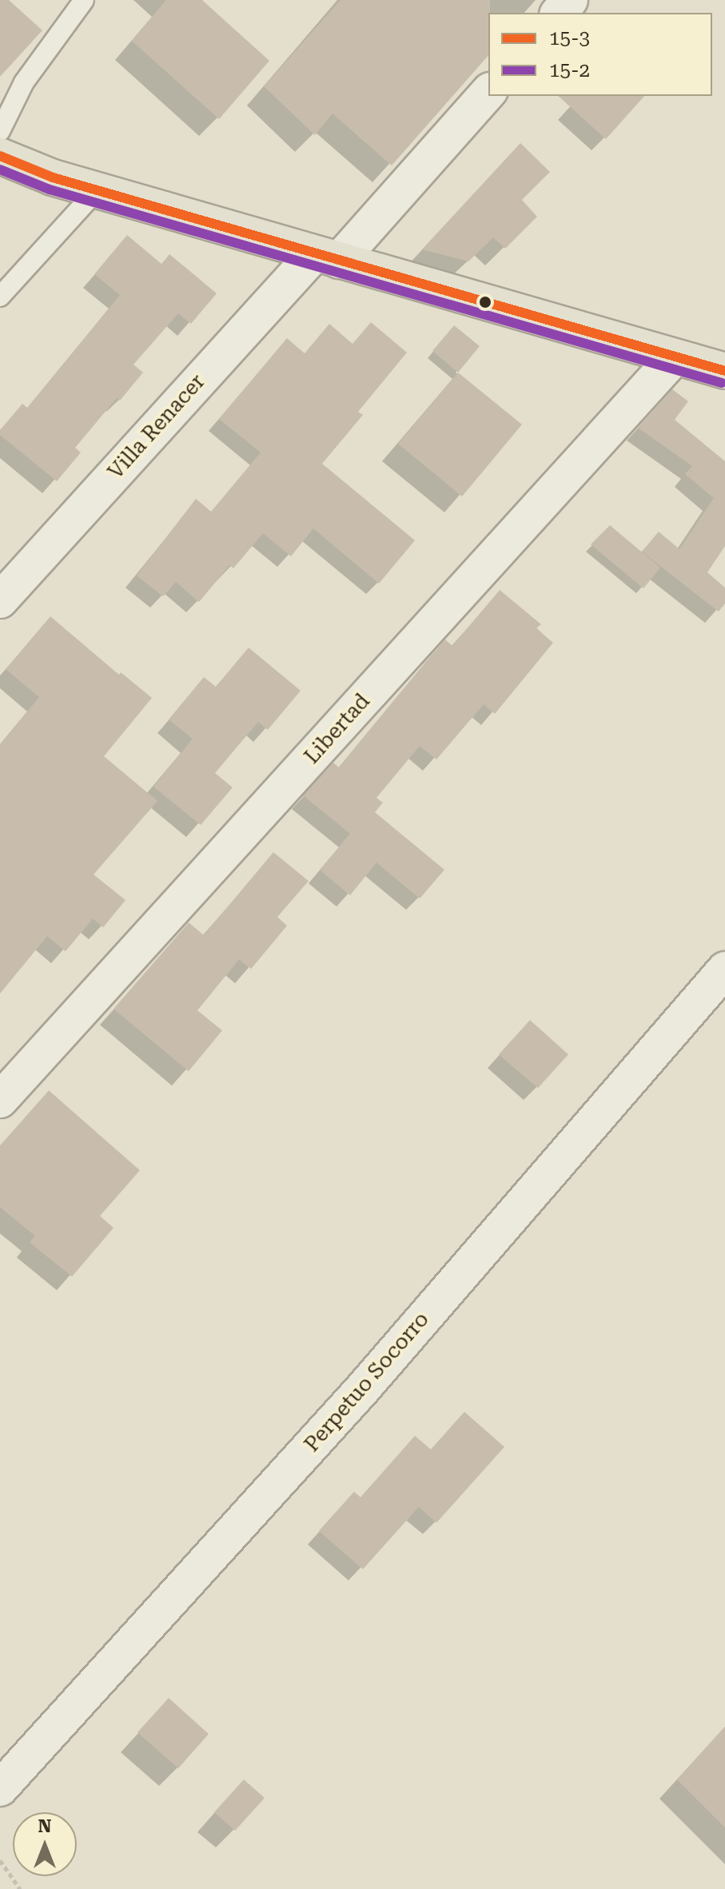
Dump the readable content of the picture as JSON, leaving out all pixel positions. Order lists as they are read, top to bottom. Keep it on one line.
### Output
{"streets":{"street":["Villa Renacer","Libertad","Perpetuo Socorro"]},"lines":["transit line 15-3","transit line 15-2"],"legend":["15-3","15-2"],"north":"top"}
